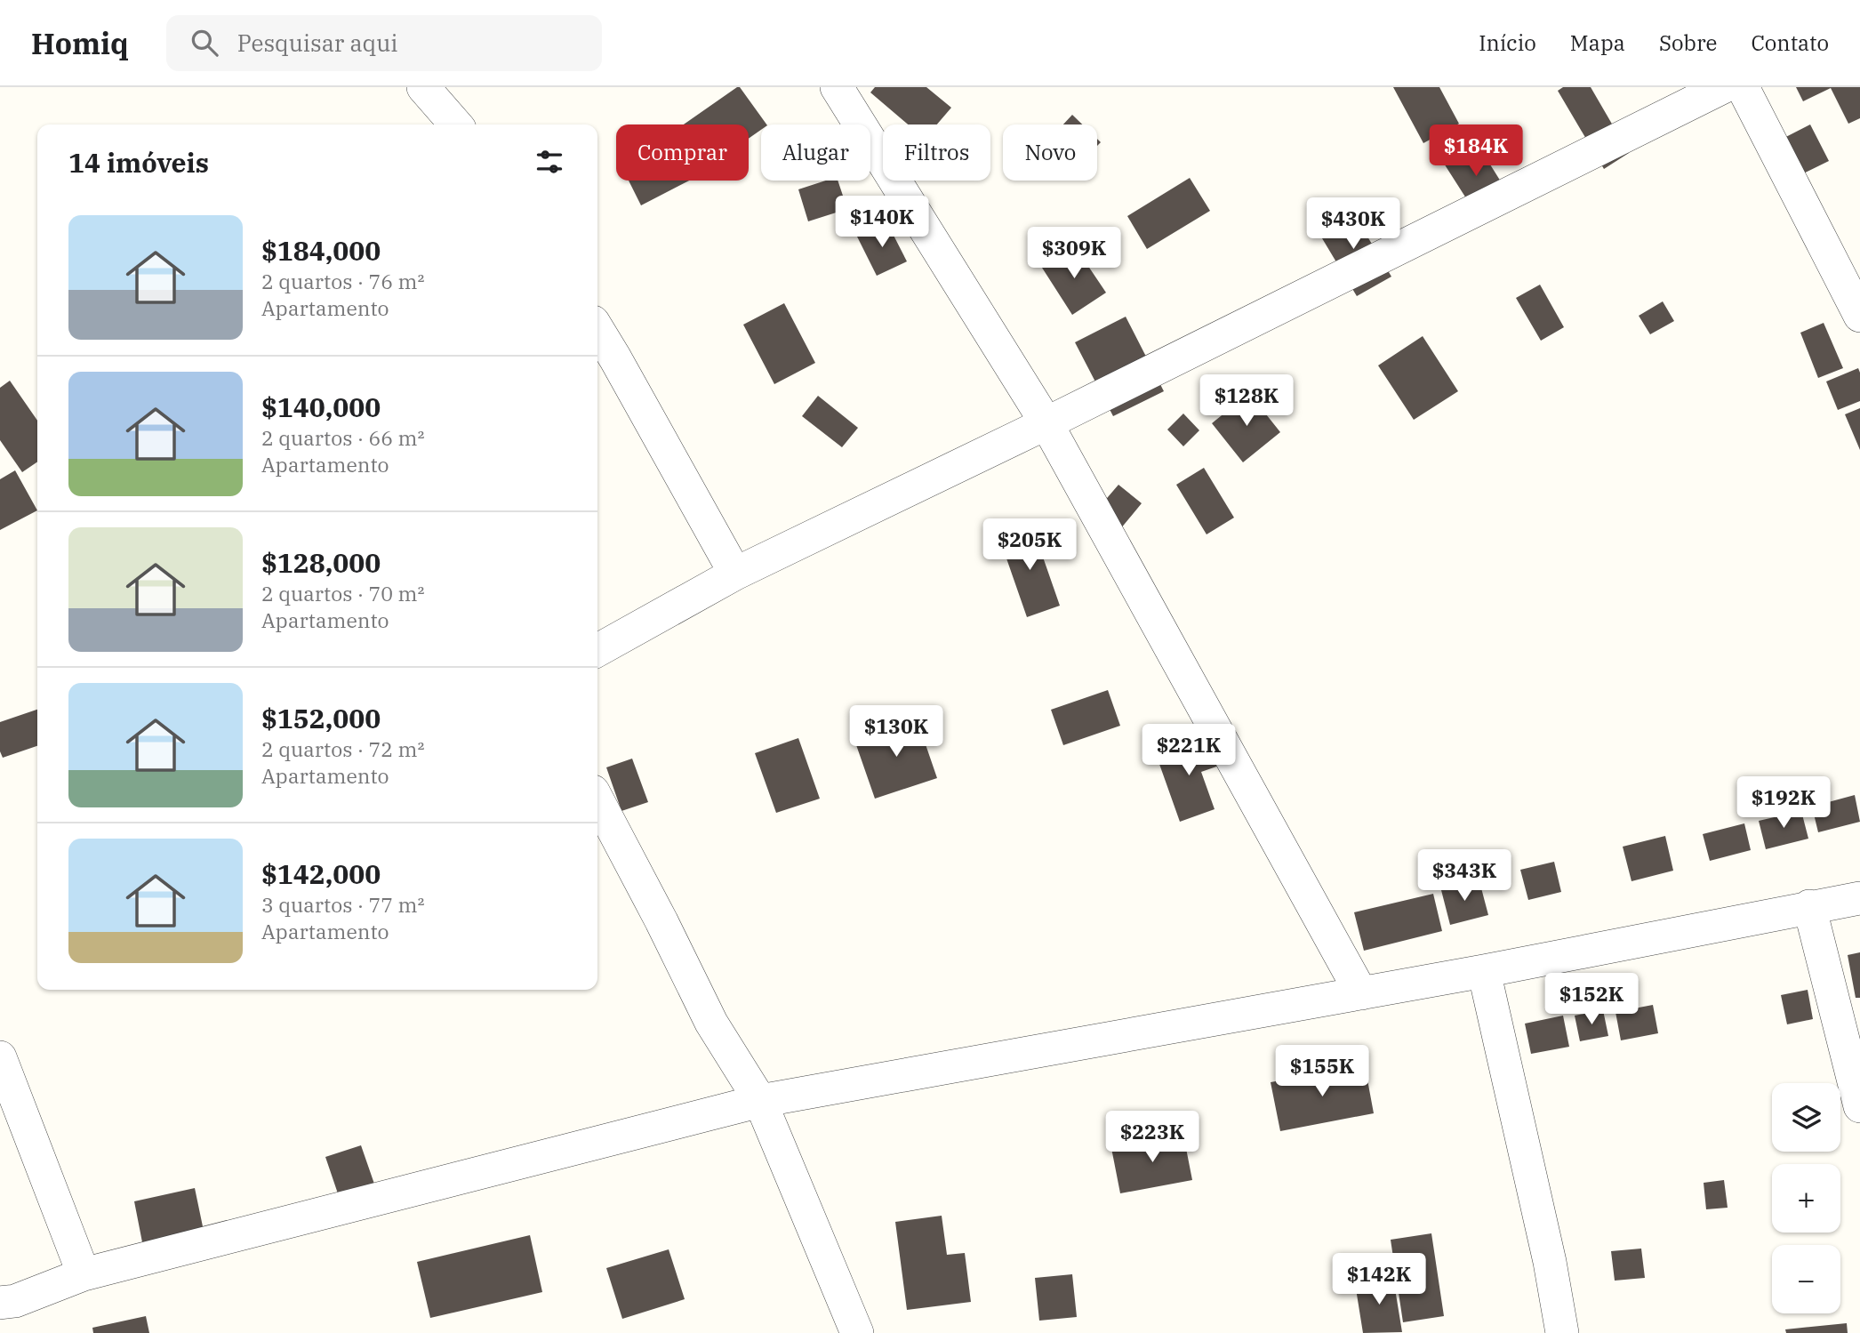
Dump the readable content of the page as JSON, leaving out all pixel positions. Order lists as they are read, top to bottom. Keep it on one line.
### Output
{"page":{"header":"Homiq","search":"Pesquisar aqui","nav":["Início","Mapa","Sobre","Contato"],"price":["$184K","$140K","$430K","$309K","$128K","$205K","$130K","$221K","$192K","$343K","$152K","$155K","$223K","$142K"],"chip":["Comprar","Alugar","Filtros","Novo"],"heading":"14 imóveis","list":[{"name":"$184,000","note":"2 quartos · 76 m² · Apartamento"},{"name":"$140,000","note":"2 quartos · 66 m² · Apartamento"},{"name":"$128,000","note":"2 quartos · 70 m² · Apartamento"},{"name":"$152,000","note":"2 quartos · 72 m² · Apartamento"},{"name":"$142,000","note":"3 quartos · 77 m² · Apartamento"}],"map_buttons":["+","−"]}}
